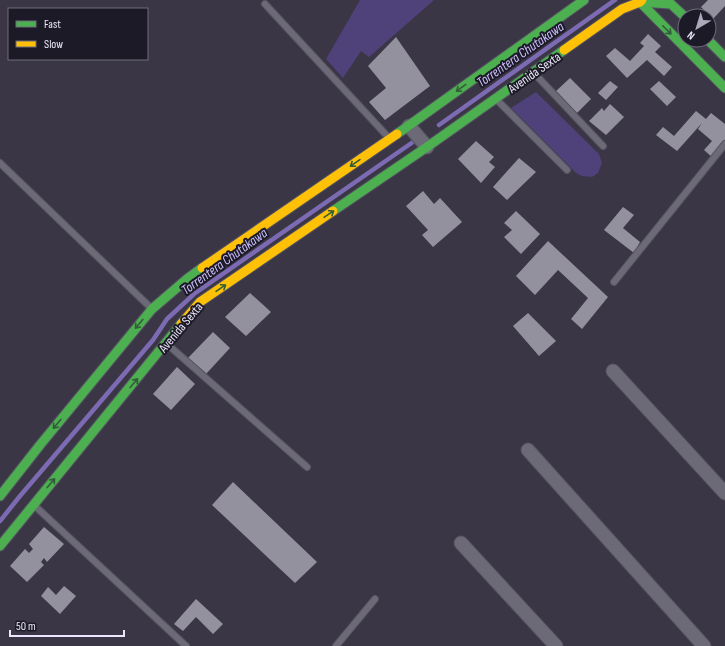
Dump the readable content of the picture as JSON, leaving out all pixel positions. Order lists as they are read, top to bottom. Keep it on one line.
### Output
{"streets":{"street":["Avenida Sexta"]},"water":["Torrentera Chutakawa"],"legend":["Fast","Slow"],"scale_bar":"50 m","north":"bottom left"}
